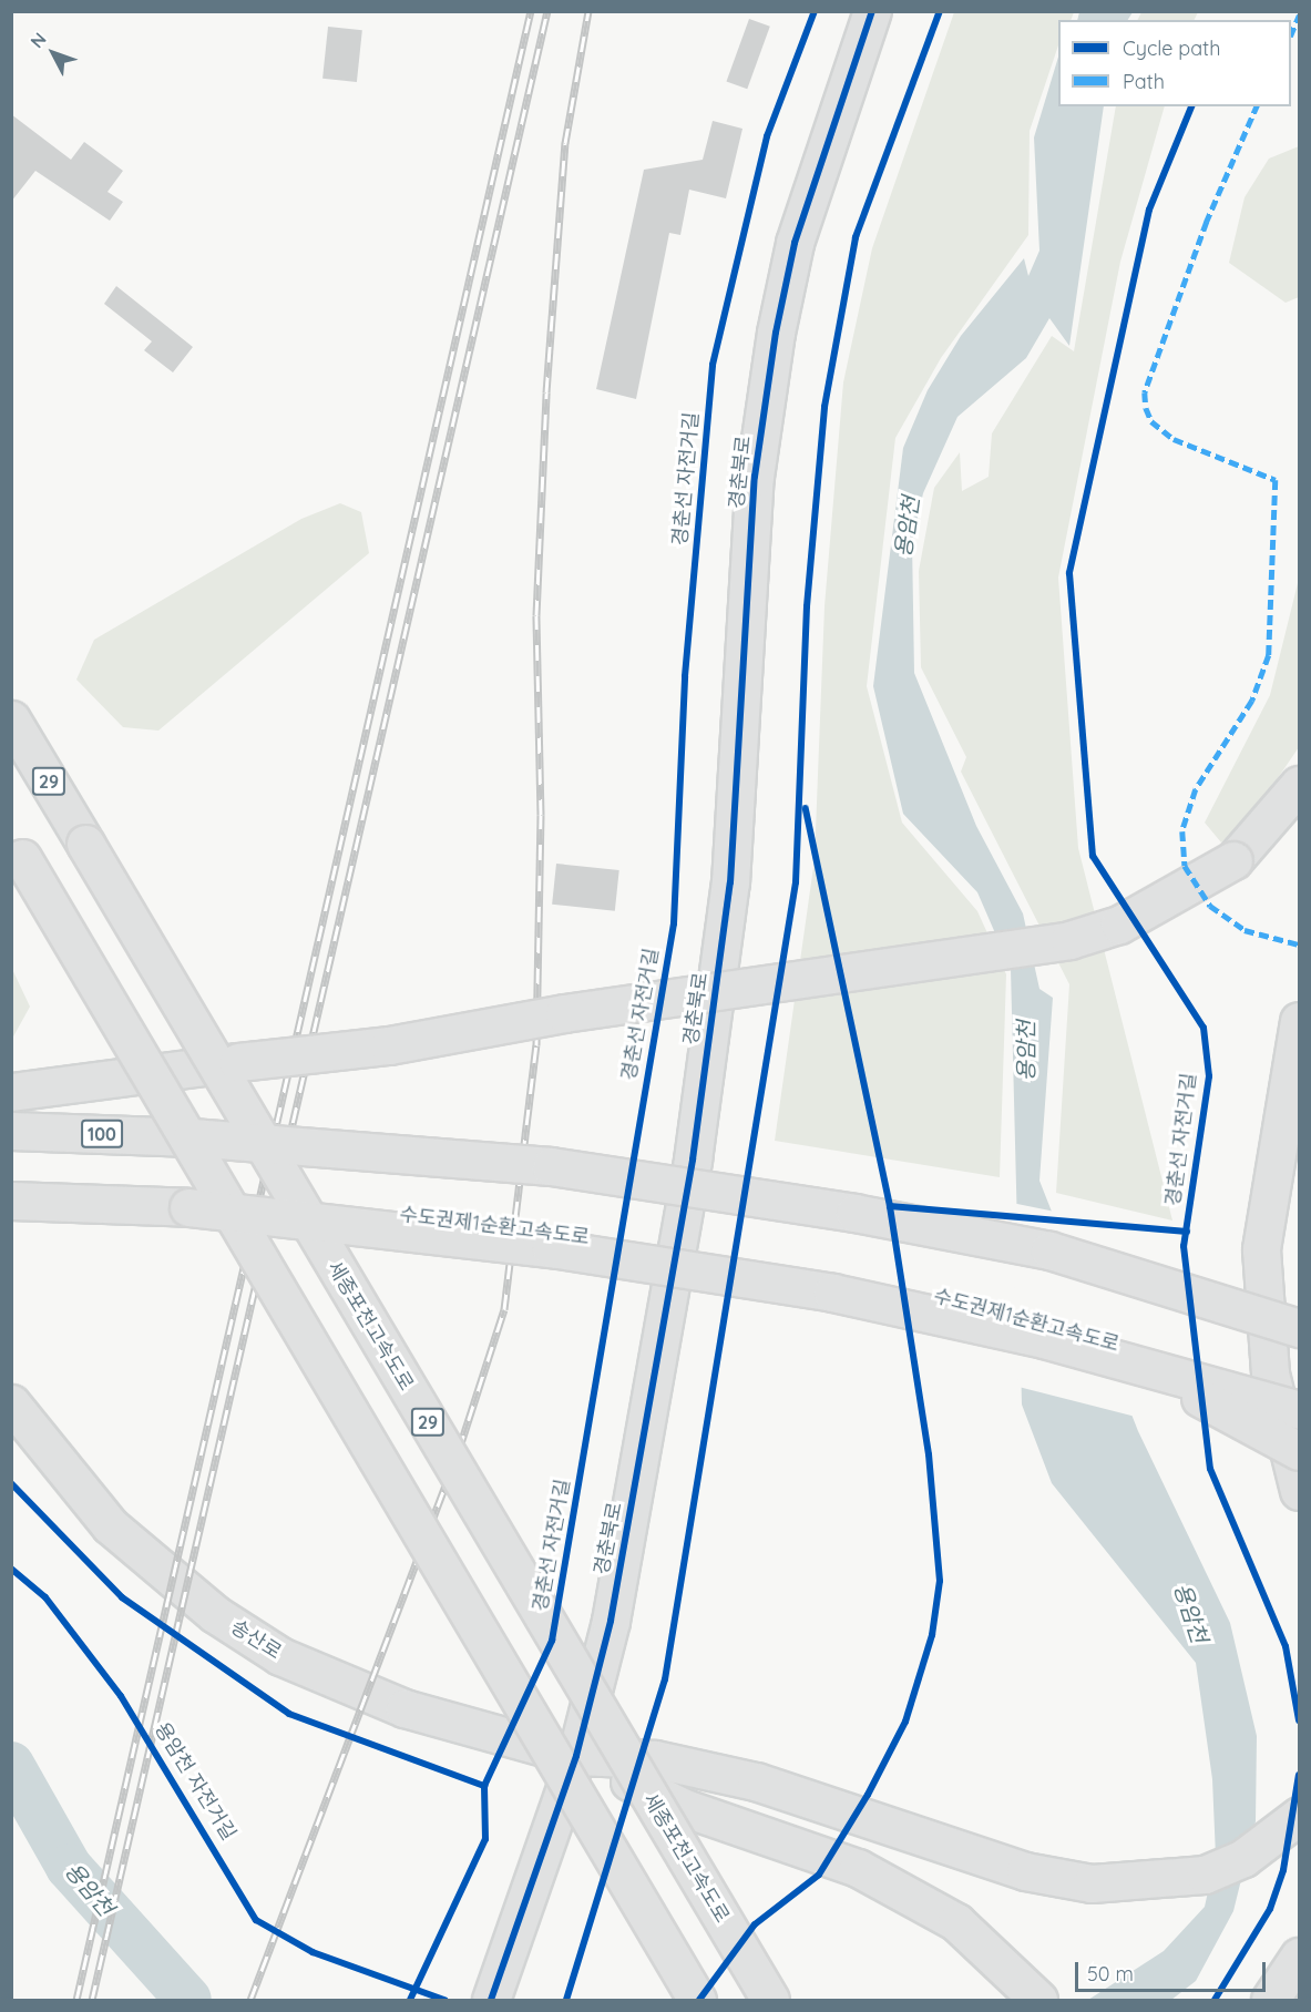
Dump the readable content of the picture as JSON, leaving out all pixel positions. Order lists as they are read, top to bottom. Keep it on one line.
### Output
{"streets":{"main road":["경춘북로","29","100","수도권제1순환고속도로","세종포천고속도로","송산로"],"cycle path":["경춘선 자전거길","용암천 자전거길"]},"crossings":[["경춘북로","송산로"]],"water":["용암천"],"legend":["Cycle path","Path"],"scale_bar":"50 m","north":"top left"}
